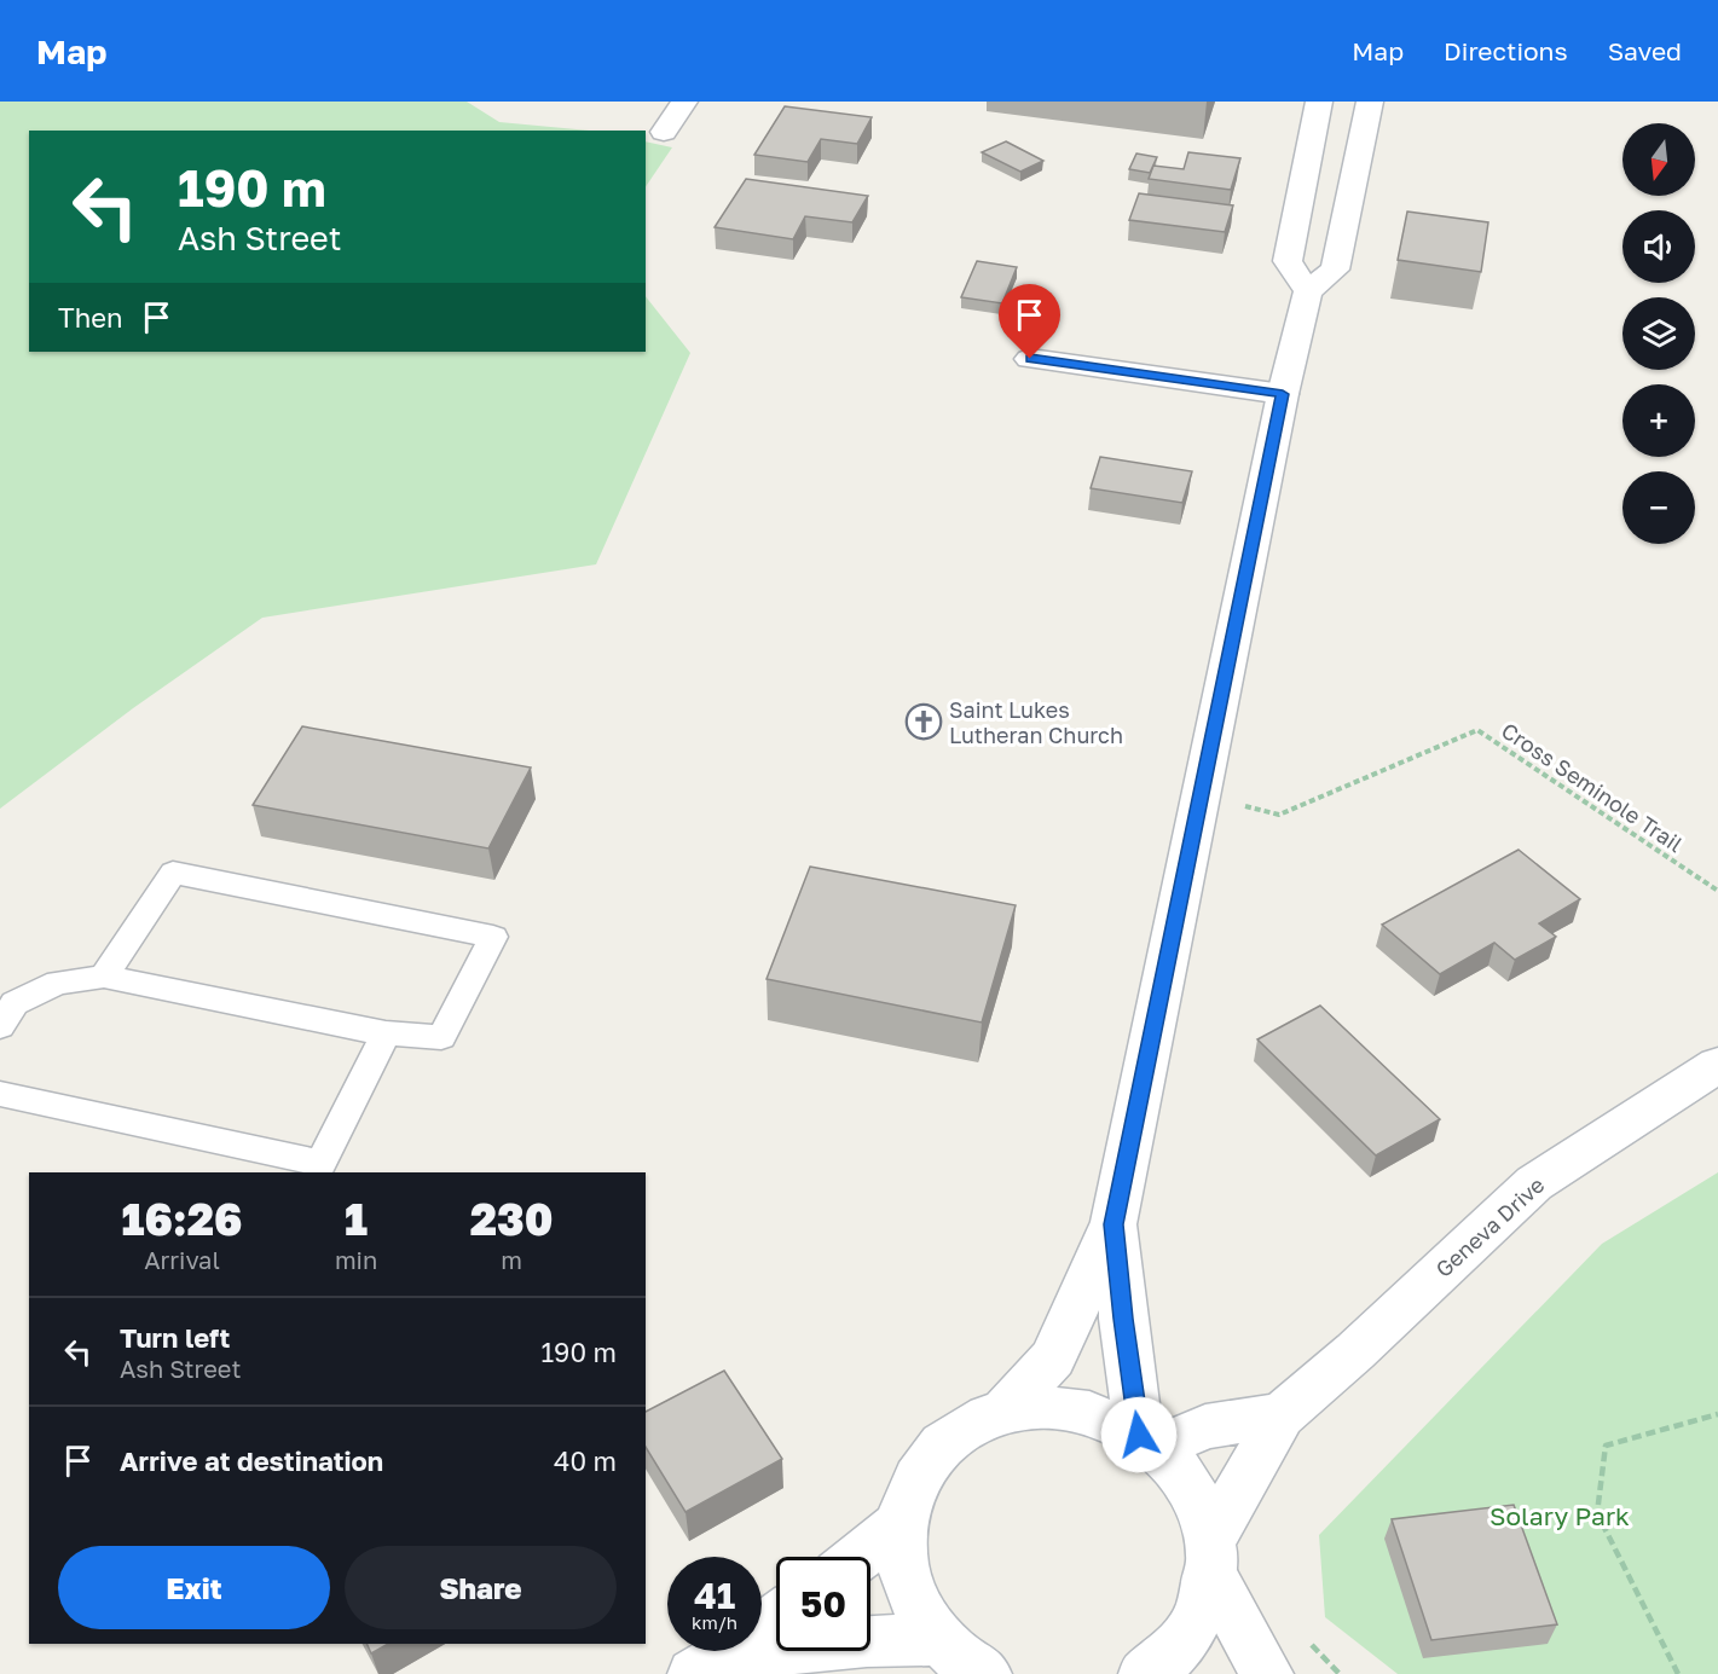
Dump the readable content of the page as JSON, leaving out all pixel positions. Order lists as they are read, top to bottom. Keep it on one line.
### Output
{"streets":{"main road":["Geneva Drive"],"path":["Cross Seminole Trail"]},"parks":["Solary Park"],"places":{"church":["Saint Lukes Lutheran Church"]},"north":"bottom","page":{"header":"Map","nav":["Map","Directions","Saved"],"map_buttons":["+","−"],"turn":["190 m","Ash Street"],"then":"Then","eta":["16:26","Arrival","1","min","230","m"],"list":[{"name":"Turn left","note":"Ash Street","value":"190 m"},{"name":"Arrive at destination","value":"40 m"}],"buttons":["Exit","Share"],"speed":"41 km/h","limit":"50"}}
